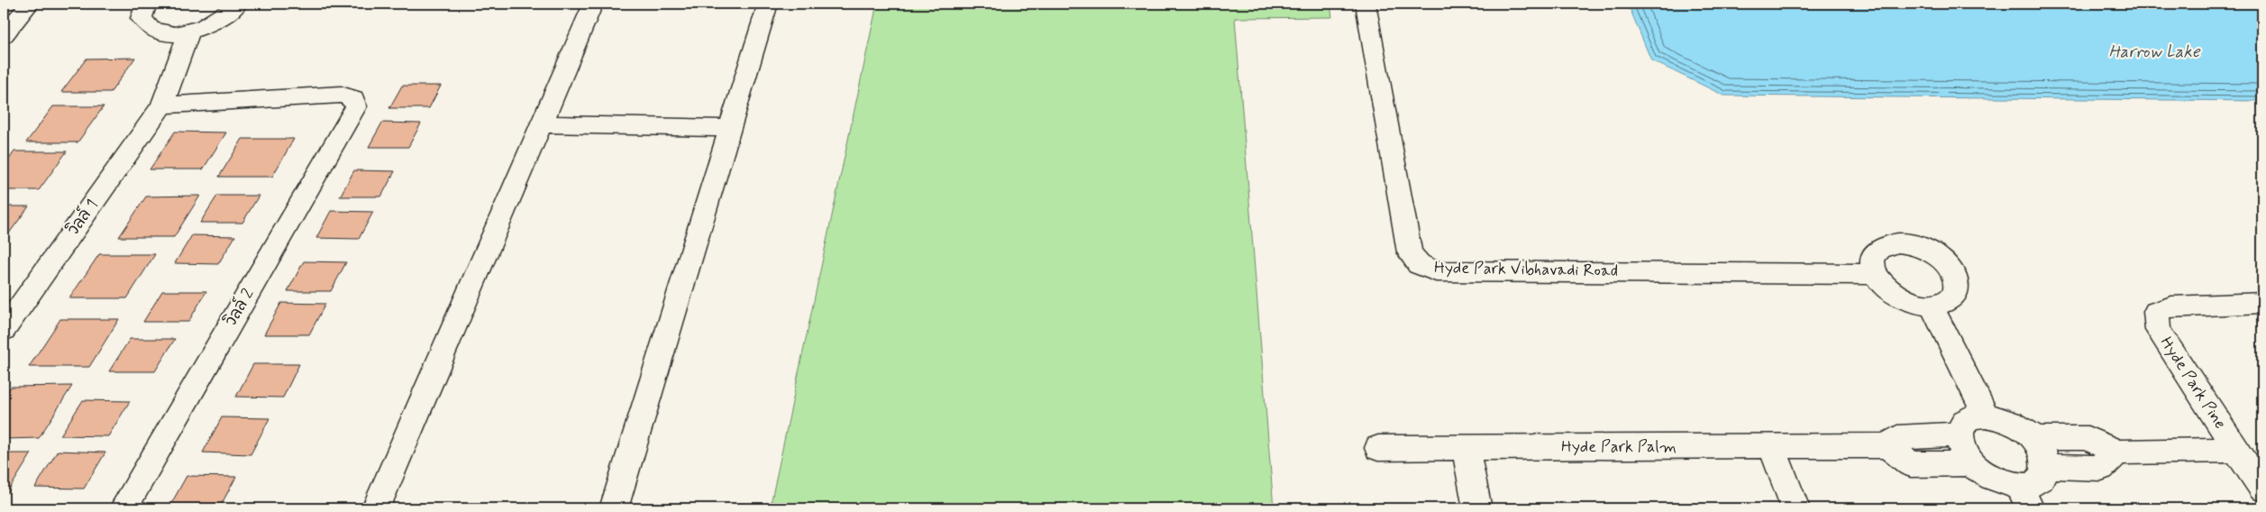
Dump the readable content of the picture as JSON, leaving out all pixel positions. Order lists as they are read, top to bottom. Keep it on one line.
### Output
{"streets":{"street":["วิลล์ 1","Hyde Park Vibhavadi Road","วิลล์ 2","Hyde Park Pine","Hyde Park Palm"]},"crossings":[["วิลล์ 1","วิลล์ 2"]],"water":["Harrow Lake"]}
